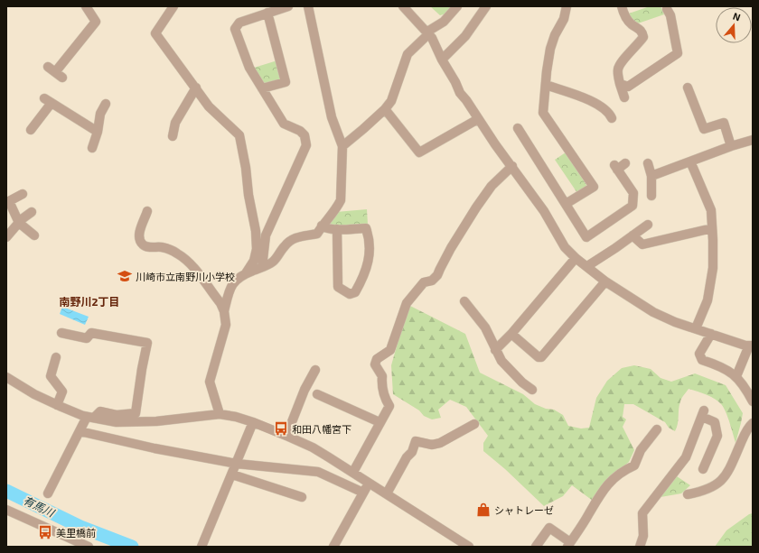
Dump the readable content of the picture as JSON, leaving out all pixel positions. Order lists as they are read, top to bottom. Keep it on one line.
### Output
{"districts":["南野川2丁目"],"water":["有馬川"],"places":{"school or university":["川崎市立南野川小学校"],"bus stop":["和田八幡宮下","美里橋前"],"shop":["シャトレーゼ"]},"north":"top"}
